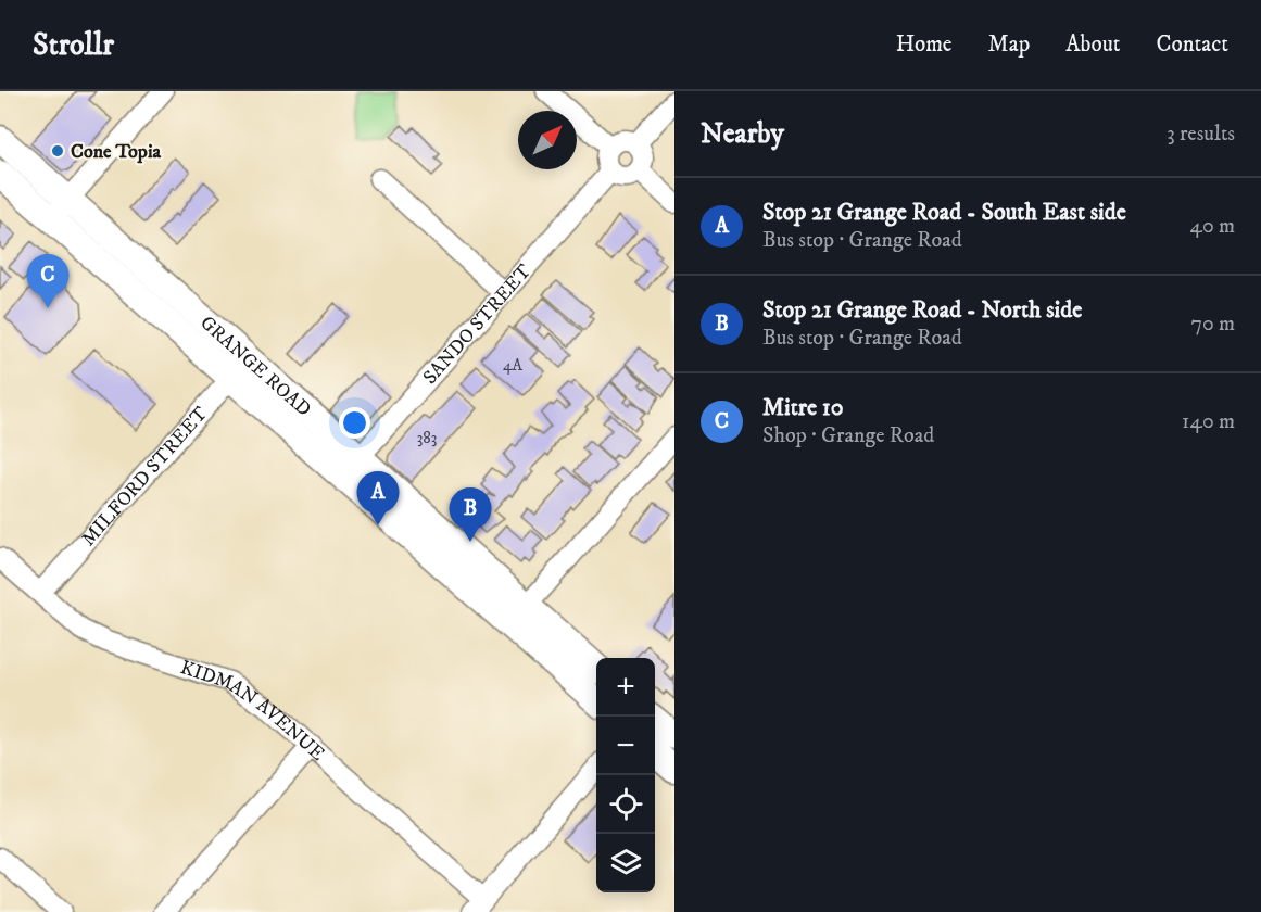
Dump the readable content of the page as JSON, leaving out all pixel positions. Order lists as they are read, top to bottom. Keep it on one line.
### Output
{"streets":{"main road":["GRANGE ROAD"],"street":["SANDO STREET","MILFORD STREET","KIDMAN AVENUE"]},"crossings":[["SANDO STREET","GRANGE ROAD"],["GRANGE ROAD","MILFORD STREET"],["MILFORD STREET","KIDMAN AVENUE"]],"places":["Cone Topia"],"house_numbers":["4A","383"],"north":"top right","page":{"header":"Strollr","nav":["Home","Map","About","Contact"],"heading":["Nearby","3 results"],"list":[{"mark":"A","name":"Stop 21 Grange Road - South East side","note":"Bus stop · Grange Road","value":"40 m"},{"mark":"B","name":"Stop 21 Grange Road - North side","note":"Bus stop · Grange Road","value":"70 m"},{"mark":"C","name":"Mitre 10","note":"Shop · Grange Road","value":"140 m"}],"pins":["C","A","B"],"map_buttons":["+","−"]}}
